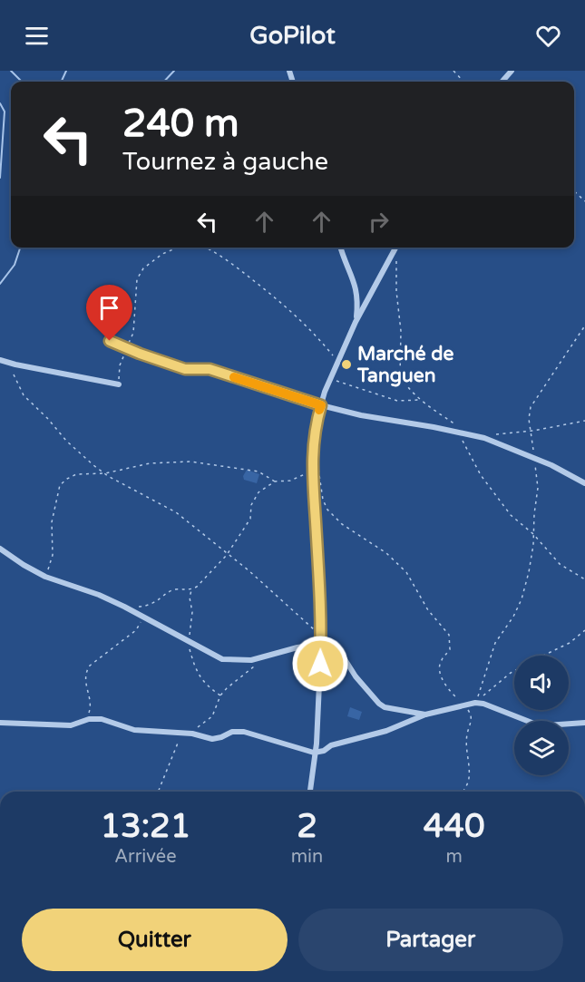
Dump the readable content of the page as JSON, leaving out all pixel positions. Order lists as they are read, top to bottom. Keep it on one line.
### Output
{"places":["Marché de Tanguen"],"page":{"header":"GoPilot","turn":["240 m","Tournez à gauche"],"eta":["13:21","Arrivée","2","min","440","m"],"buttons":["Quitter","Partager"]}}
